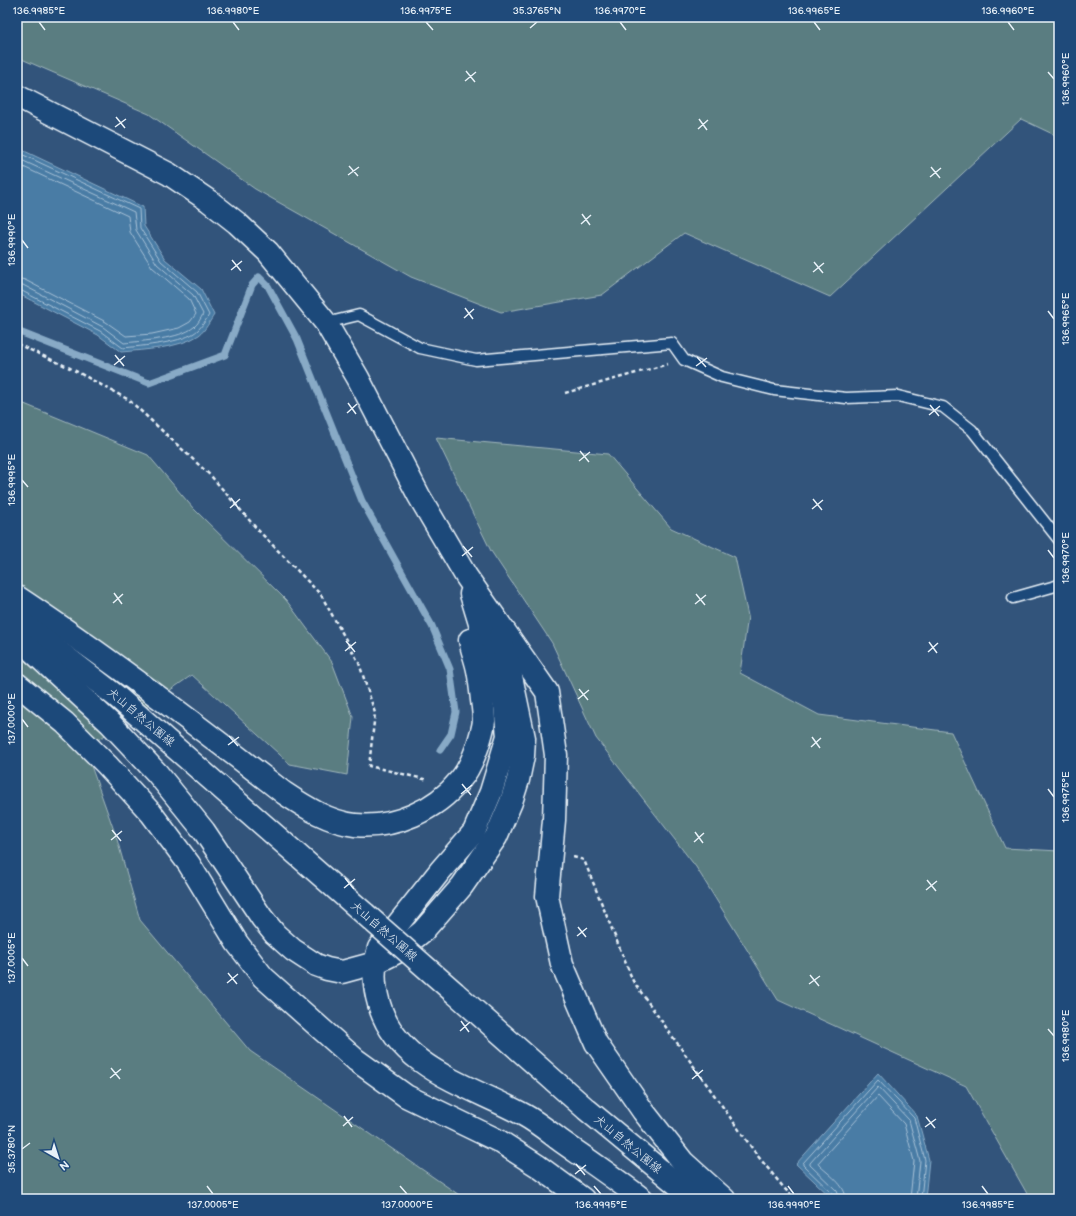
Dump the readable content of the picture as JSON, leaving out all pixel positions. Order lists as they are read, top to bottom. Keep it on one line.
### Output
{"streets":{"main road":["犬山自然公園線"]},"north":"bottom right","coordinates":["136.9985°E","136.9980°E","136.9975°E","35.3765°N","136.9970°E","136.9965°E","136.9960°E","136.9990°E","136.9995°E","137.0000°E","137.0005°E","35.3780°N"]}
